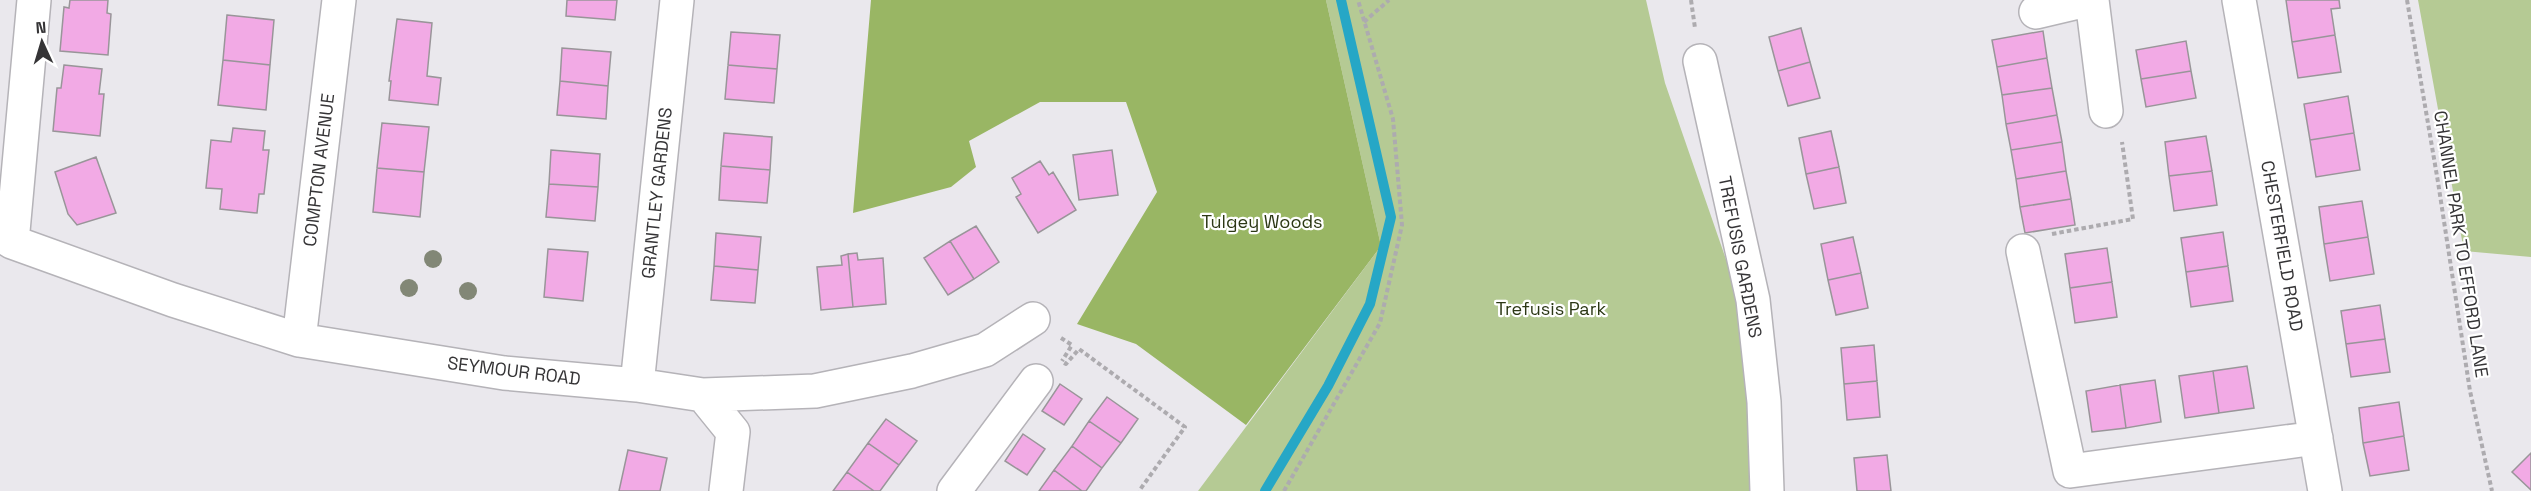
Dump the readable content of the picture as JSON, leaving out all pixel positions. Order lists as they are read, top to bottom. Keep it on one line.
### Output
{"streets":{"street":["COMPTON AVENUE","GRANTLEY GARDENS","CHESTERFIELD ROAD","TREFUSIS GARDENS","SEYMOUR ROAD"],"path":["CHANNEL PARK TO EFFORD LANE"]},"crossings":[["COMPTON AVENUE","SEYMOUR ROAD"],["GRANTLEY GARDENS","SEYMOUR ROAD"]],"parks":["Tulgey Woods","Trefusis Park"],"north":"top"}
